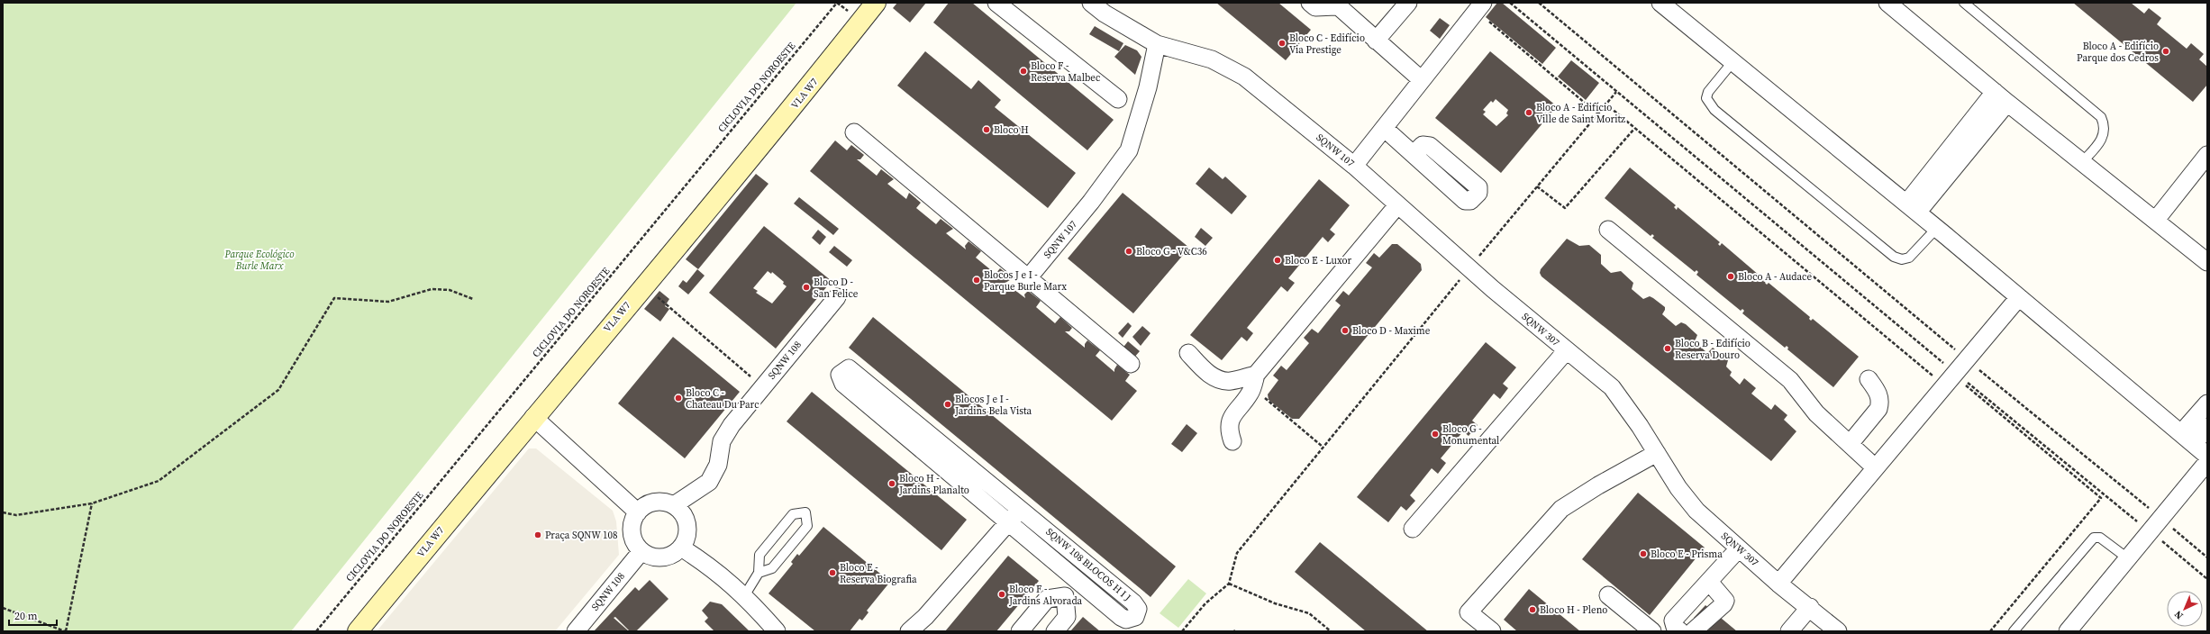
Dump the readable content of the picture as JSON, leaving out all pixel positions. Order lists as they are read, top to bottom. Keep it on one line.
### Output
{"streets":{"main road":["VLA W7"],"street":["SQNW 107","SQNW 307","SQNW 108","SQNW 108 BLOCOS H I J"],"path":["CICLOVIA DO NOROESTE"]},"crossings":[["SQNW 107","SQNW 307"]],"parks":["Parque Ecológico Burle Marx"],"places":["Bloco C - Edifício Via Prestige","Bloco A - Edifício Parque dos Cedros","Bloco F - Reserva Malbec","Bloco A - Edifício Ville de Saint Moritz","Bloco H","Bloco G - V&C36","Bloco E - Luxor","Bloco A - Audace","Blocos J e I - Parque Burle Marx","Bloco D - San Felice","Bloco D - Maxime","Bloco B - Edifício Reserva Douro","Bloco C - Chateau Du Parc","Blocos J e I - Jardins Bela Vista","Bloco G - Monumental","Bloco H - Jardins Planalto","Praça SQNW 108","Bloco E - Prisma","Bloco E - Reserva Biografia","Bloco F - Jardins Alvorada","Bloco H - Pleno"],"scale_bar":"20 m","north":"bottom left"}
